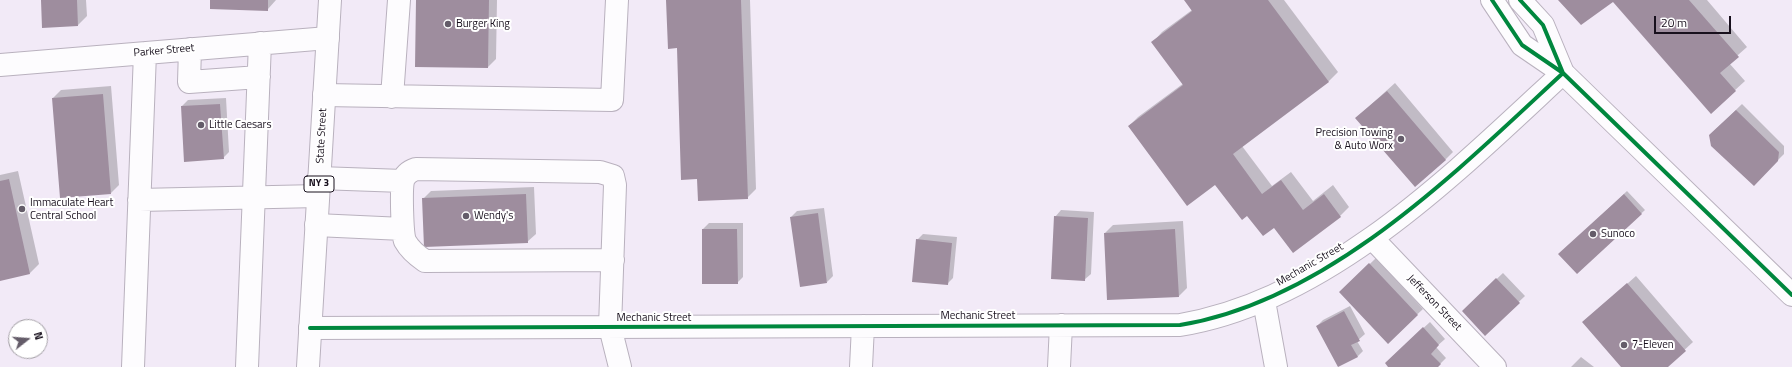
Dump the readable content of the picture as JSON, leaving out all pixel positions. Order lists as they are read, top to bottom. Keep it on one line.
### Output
{"streets":{"main road":["Parker Street","State Street","NY 3","Mechanic Street","Jefferson Street"]},"crossings":[["Parker Street","State Street"],["State Street","Mechanic Street"],["Mechanic Street","Jefferson Street"]],"places":["Burger King","Little Caesars","Precision Towing & Auto Worx","Immaculate Heart Central School","Wendy's","Sunoco","7-Eleven"],"scale_bar":"20 m","north":"right"}
